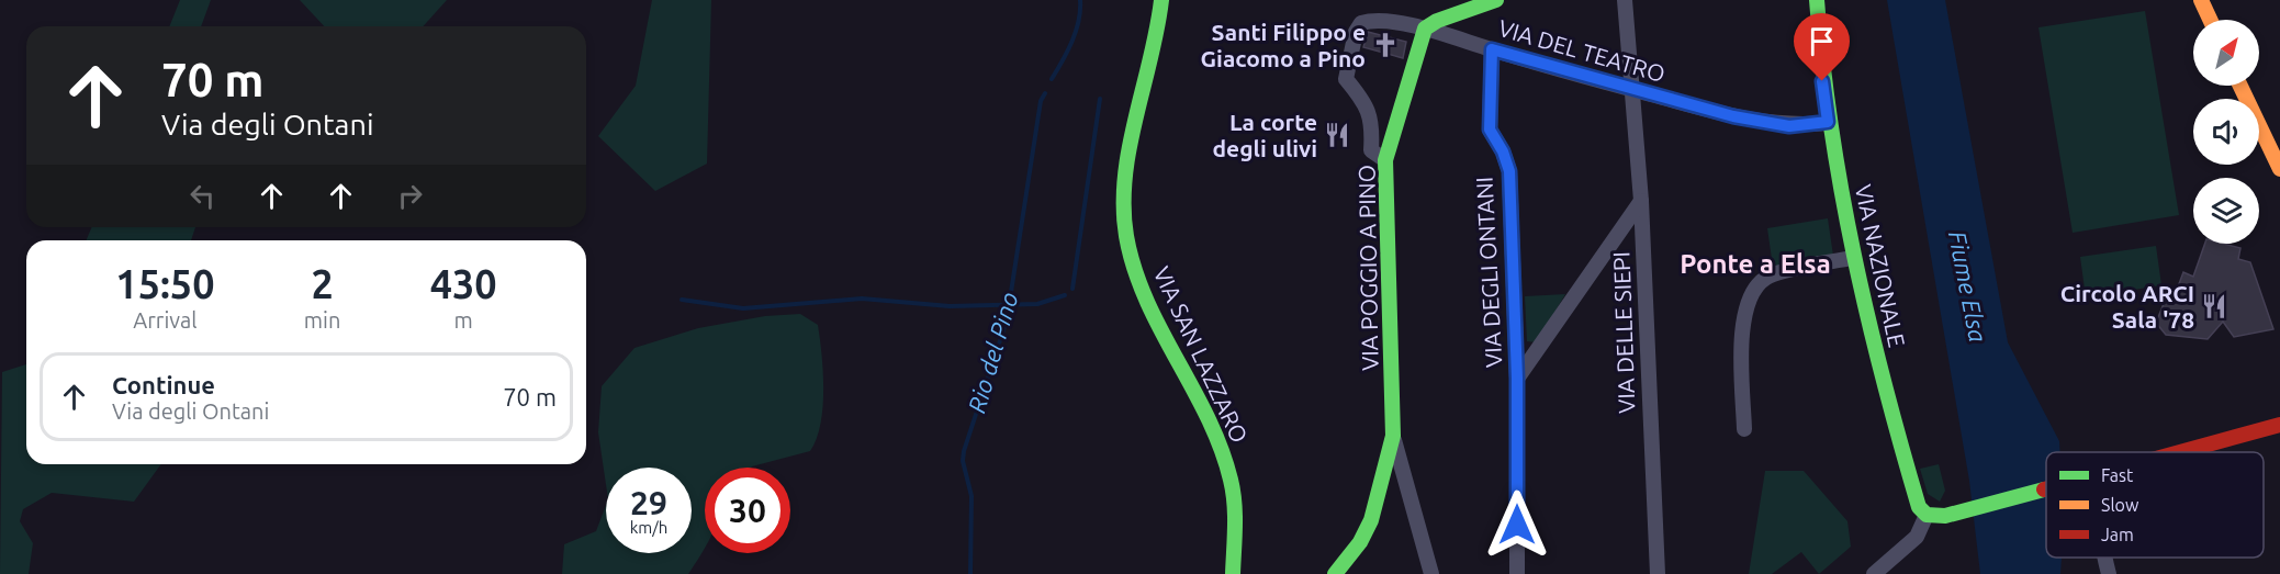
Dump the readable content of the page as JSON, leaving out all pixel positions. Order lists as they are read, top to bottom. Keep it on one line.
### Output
{"streets":{"street":["VIA DEL TEATRO","VIA NAZIONALE","VIA POGGIO A PINO","VIA DEGLI ONTANI","VIA DELLE SIEPI","VIA SAN LAZZARO"]},"crossings":[["VIA DEL TEATRO","VIA NAZIONALE"],["VIA DEL TEATRO","VIA POGGIO A PINO"],["VIA DEL TEATRO","VIA DEGLI ONTANI"],["VIA DEL TEATRO","VIA DELLE SIEPI"]],"districts":["Ponte a Elsa"],"water":["Fiume Elsa","Rio del Pino"],"places":{"church":["Santi Filippo e Giacomo a Pino"],"restaurant":["La corte degli ulivi","Circolo ARCI Sala '78"]},"legend":["Fast","Slow","Jam"],"north":"top right","page":{"turn":["70 m","Via degli Ontani"],"eta":["15:50","Arrival","2","min","430","m"],"list":[{"name":"Continue","note":"Via degli Ontani","value":"70 m"}],"speed":"29 km/h","limit":"30"}}
